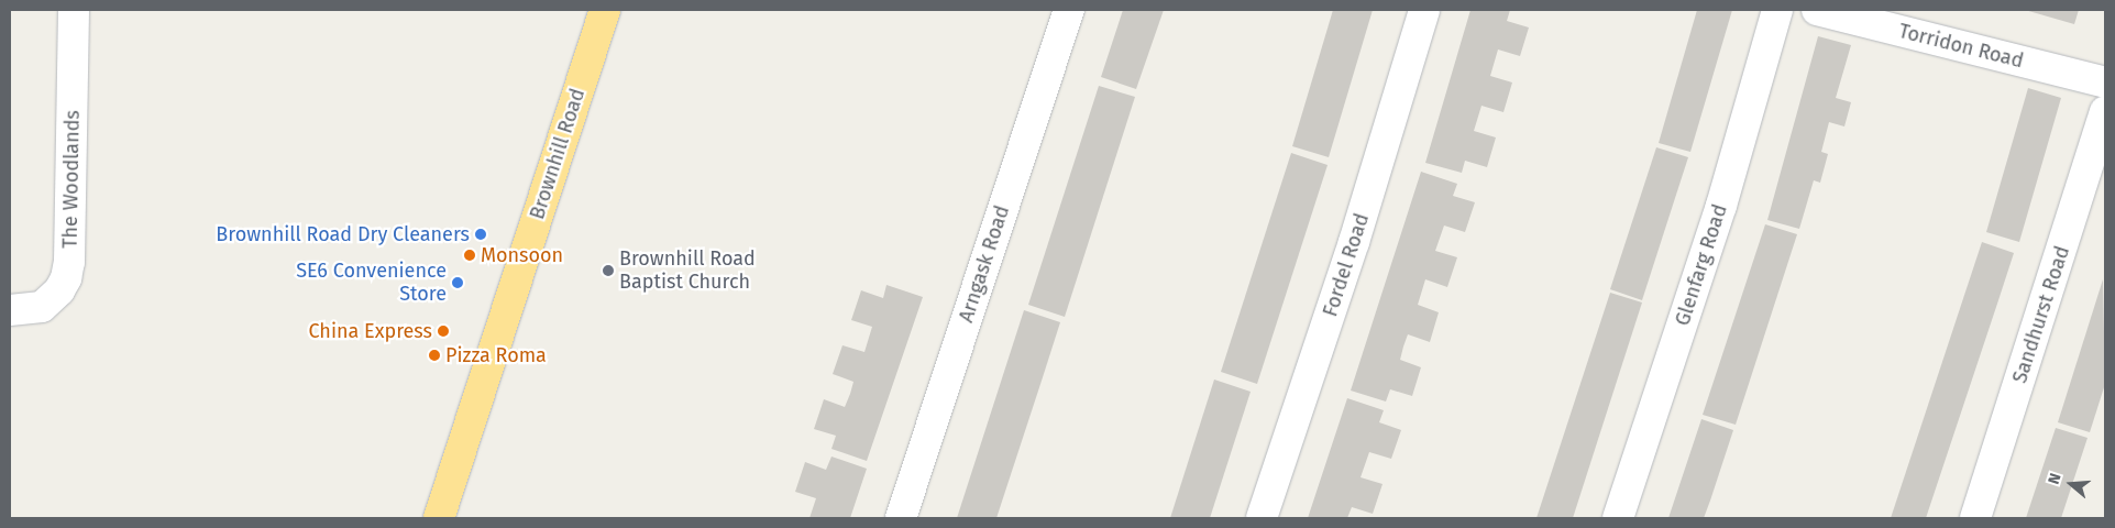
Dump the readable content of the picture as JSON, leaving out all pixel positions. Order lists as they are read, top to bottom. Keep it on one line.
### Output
{"streets":{"highway":["Brownhill Road"],"street":["Torridon Road","The Woodlands","Arngask Road","Fordel Road","Glenfarg Road","Sandhurst Road"]},"places":["Brownhill Road Dry Cleaners","Monsoon","Brownhill Road Baptist Church","SE6 Convenience Store","China Express","Pizza Roma"],"north":"left"}
